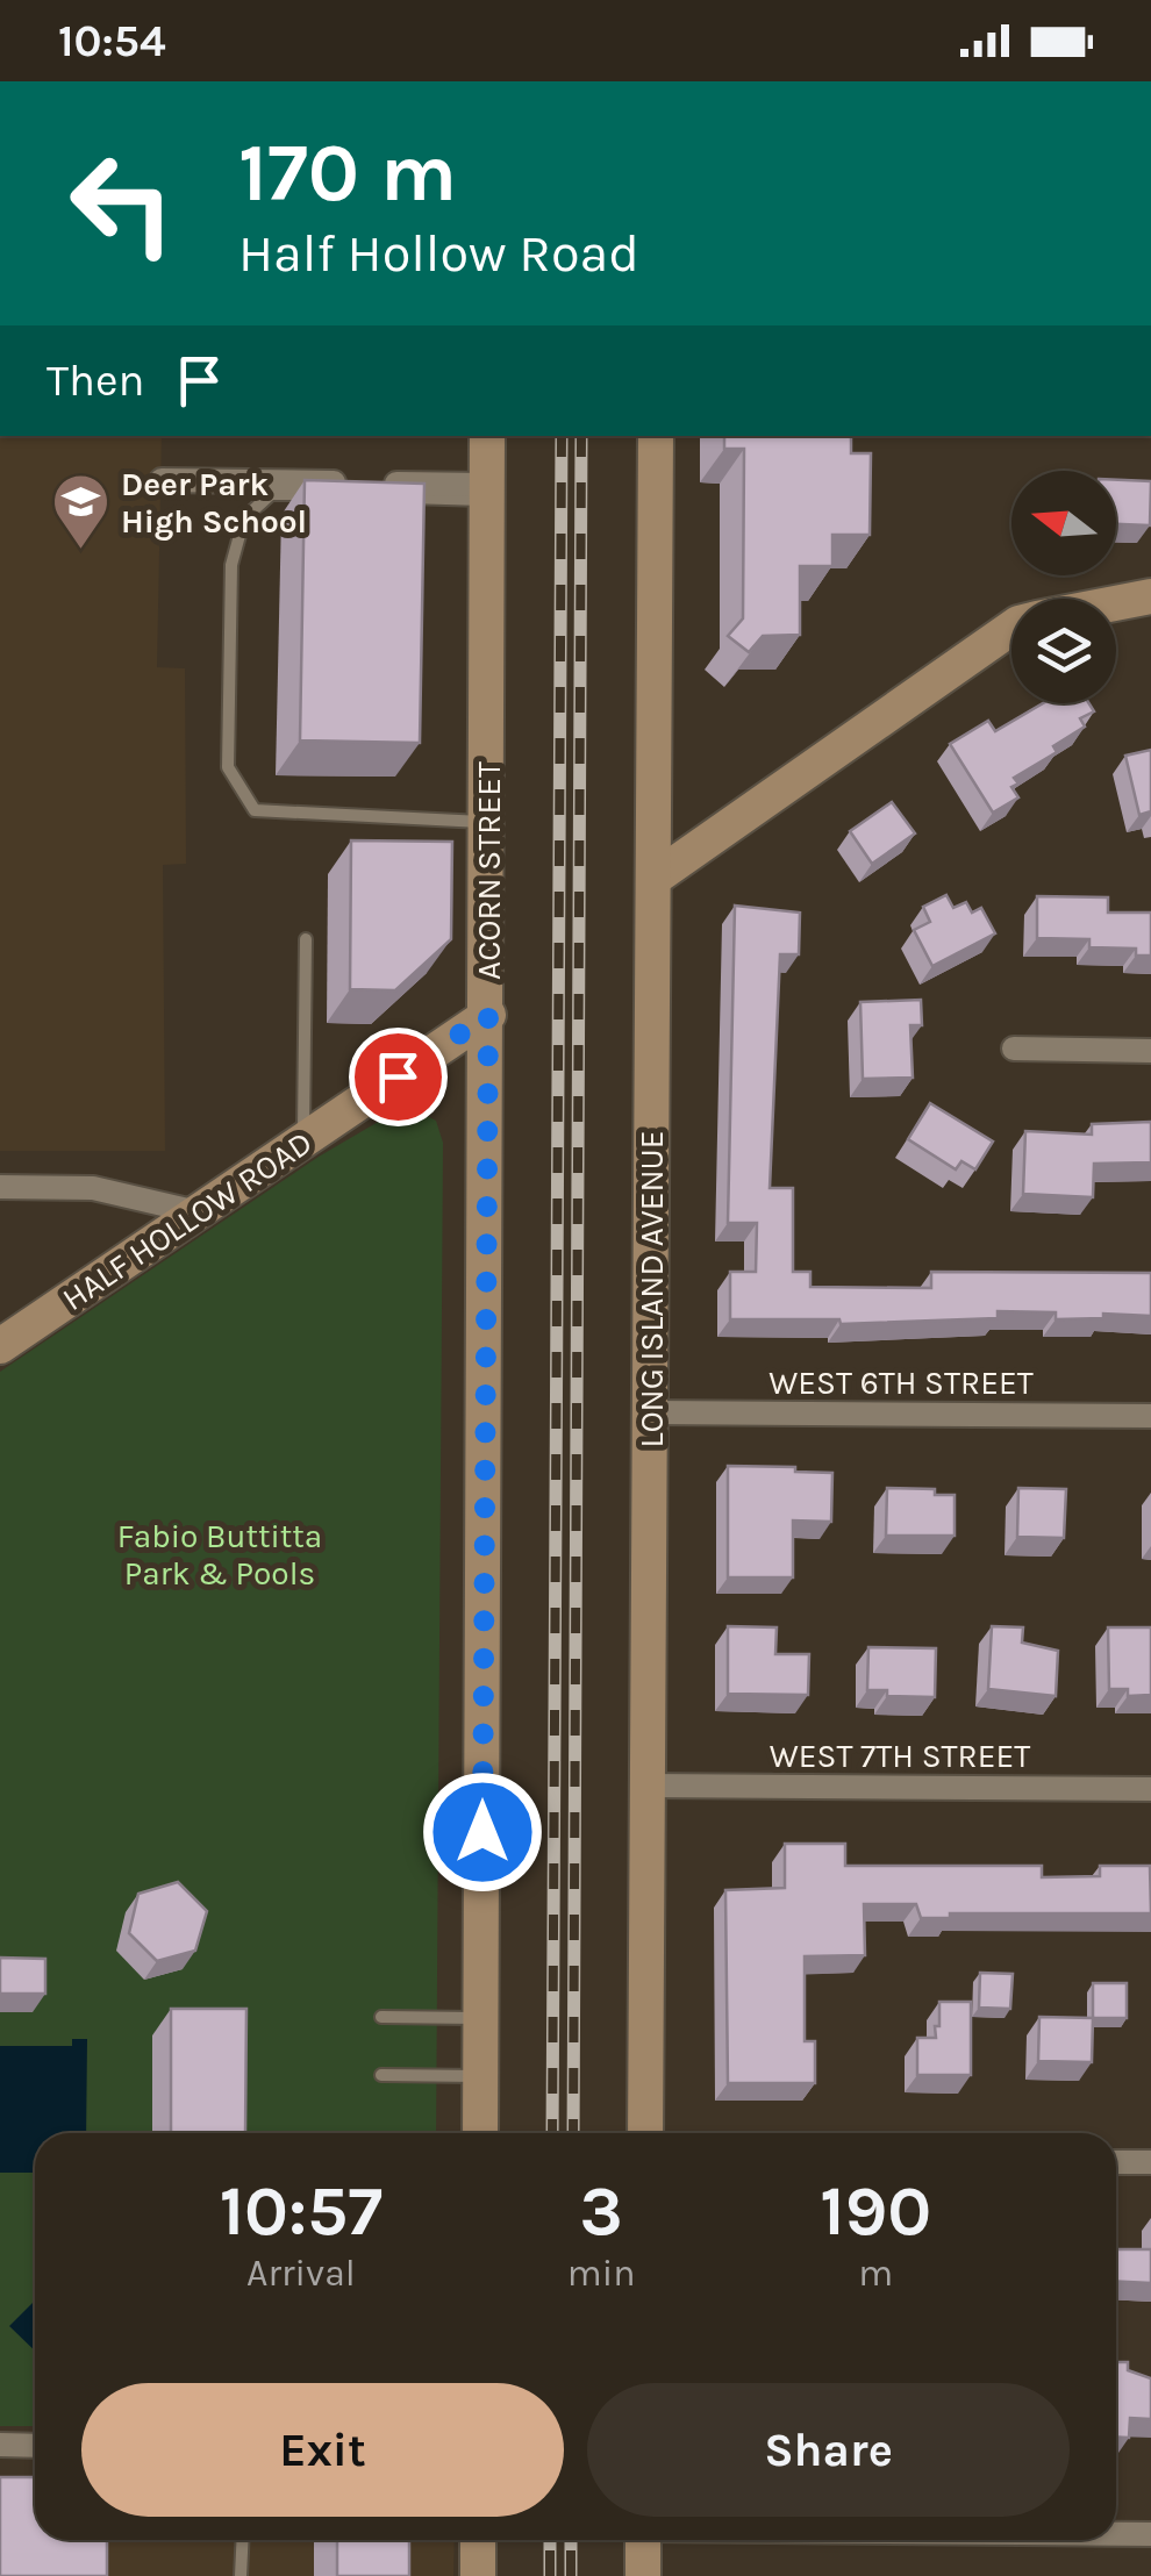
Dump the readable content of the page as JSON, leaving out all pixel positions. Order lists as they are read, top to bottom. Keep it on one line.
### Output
{"streets":{"street":["ACORN STREET","HALF HOLLOW ROAD","LONG ISLAND AVENUE","WEST 6TH STREET","WEST 7TH STREET"]},"crossings":[["ACORN STREET","HALF HOLLOW ROAD"],["LONG ISLAND AVENUE","WEST 6TH STREET"],["LONG ISLAND AVENUE","WEST 7TH STREET"]],"parks":["Fabio Buttitta Park & Pools"],"places":{"school or university":["Deer Park High School"]},"north":"left","page":{"status":"10:54","turn":["170 m","Half Hollow Road"],"then":"Then","eta":["10:57","Arrival","3","min","190","m"],"buttons":["Exit","Share"]}}
